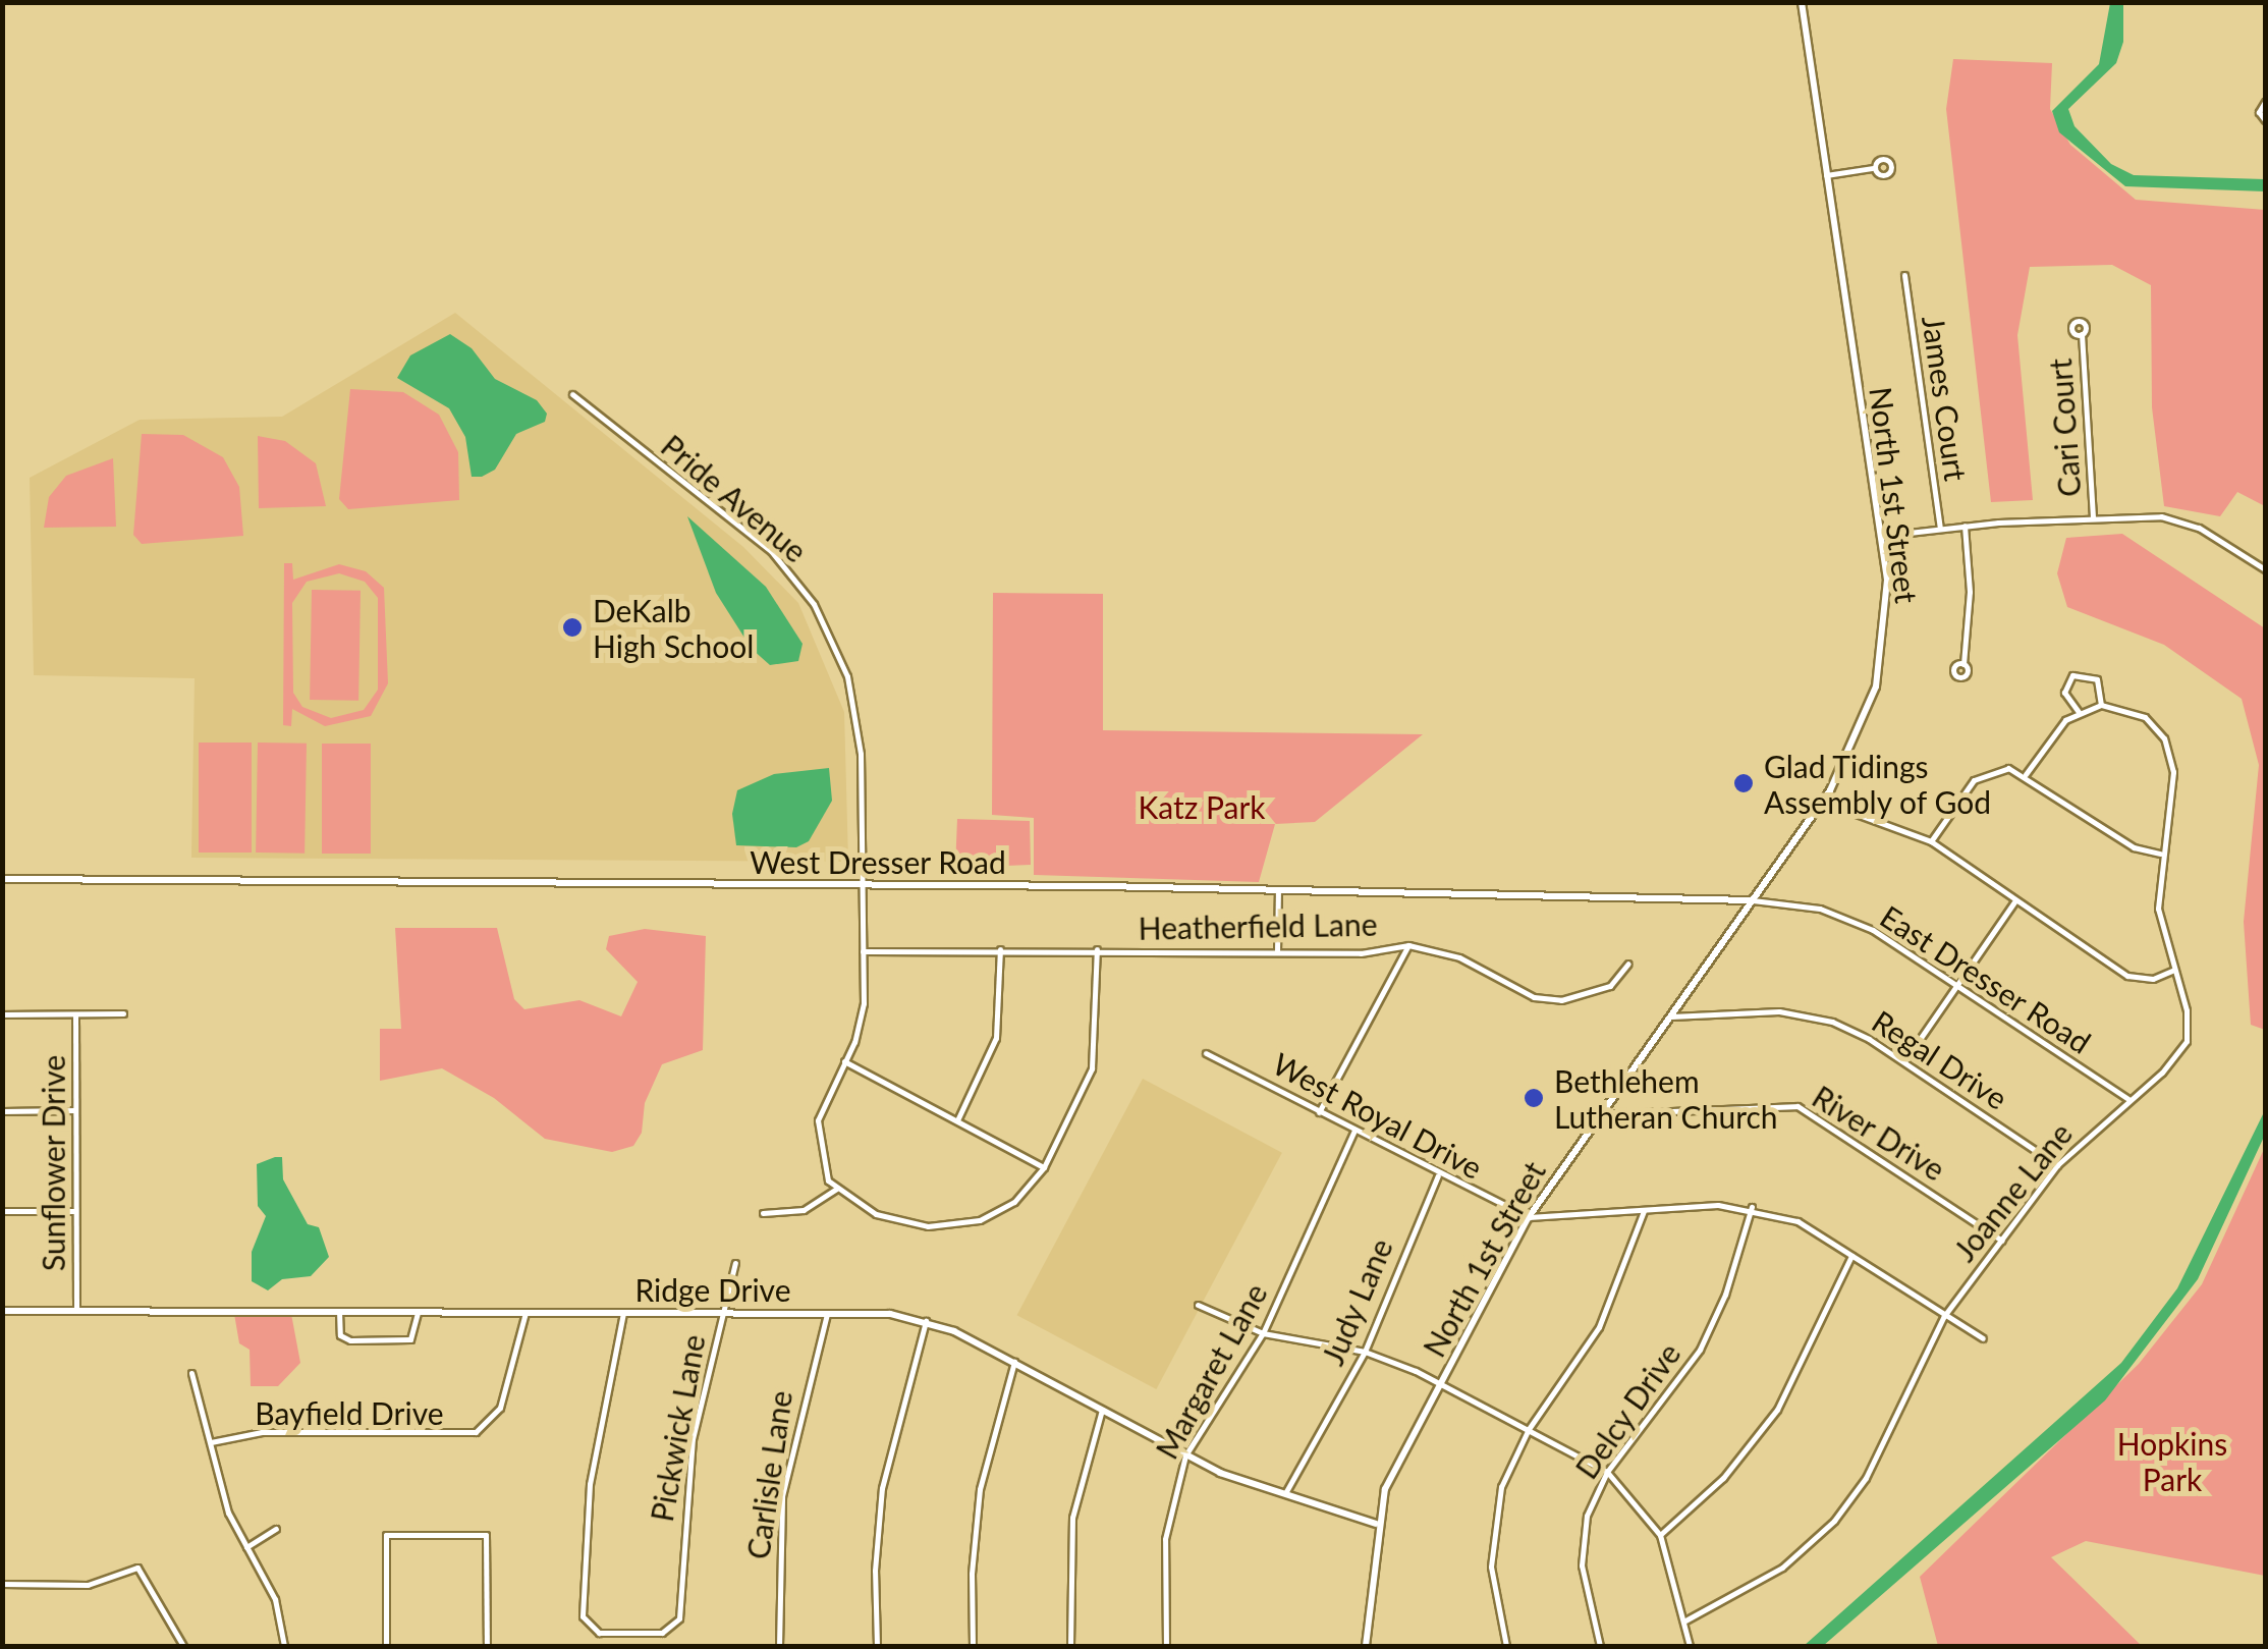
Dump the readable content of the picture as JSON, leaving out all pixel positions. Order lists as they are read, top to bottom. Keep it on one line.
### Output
{"streets":{"street":["James Court","Cari Court","North 1st Street","Pride Avenue","West Dresser Road","Heatherfield Lane","East Dresser Road","Regal Drive","West Royal Drive","River Drive","Sunflower Drive","Joanne Lane","Ridge Drive","Judy Lane","Margaret Lane","Delcy Drive","Bayfield Drive","Pickwick Lane","Carlisle Lane"]},"crossings":[["North 1st Street","West Dresser Road"],["North 1st Street","East Dresser Road"],["North 1st Street","Regal Drive"],["North 1st Street","West Royal Drive"],["North 1st Street","River Drive"],["North 1st Street","Ridge Drive"],["Pride Avenue","West Dresser Road"],["Pride Avenue","Heatherfield Lane"],["West Dresser Road","East Dresser Road"],["East Dresser Road","Joanne Lane"],["Regal Drive","Joanne Lane"],["West Royal Drive","Judy Lane"],["West Royal Drive","Margaret Lane"],["River Drive","Joanne Lane"],["Sunflower Drive","Ridge Drive"],["Ridge Drive","Judy Lane"],["Ridge Drive","Margaret Lane"],["Ridge Drive","Bayfield Drive"],["Ridge Drive","Pickwick Lane"],["Ridge Drive","Carlisle Lane"]],"parks":["Katz Park","Hopkins Park"],"places":["DeKalb High School","Glad Tidings Assembly of God","Bethlehem Lutheran Church"]}
